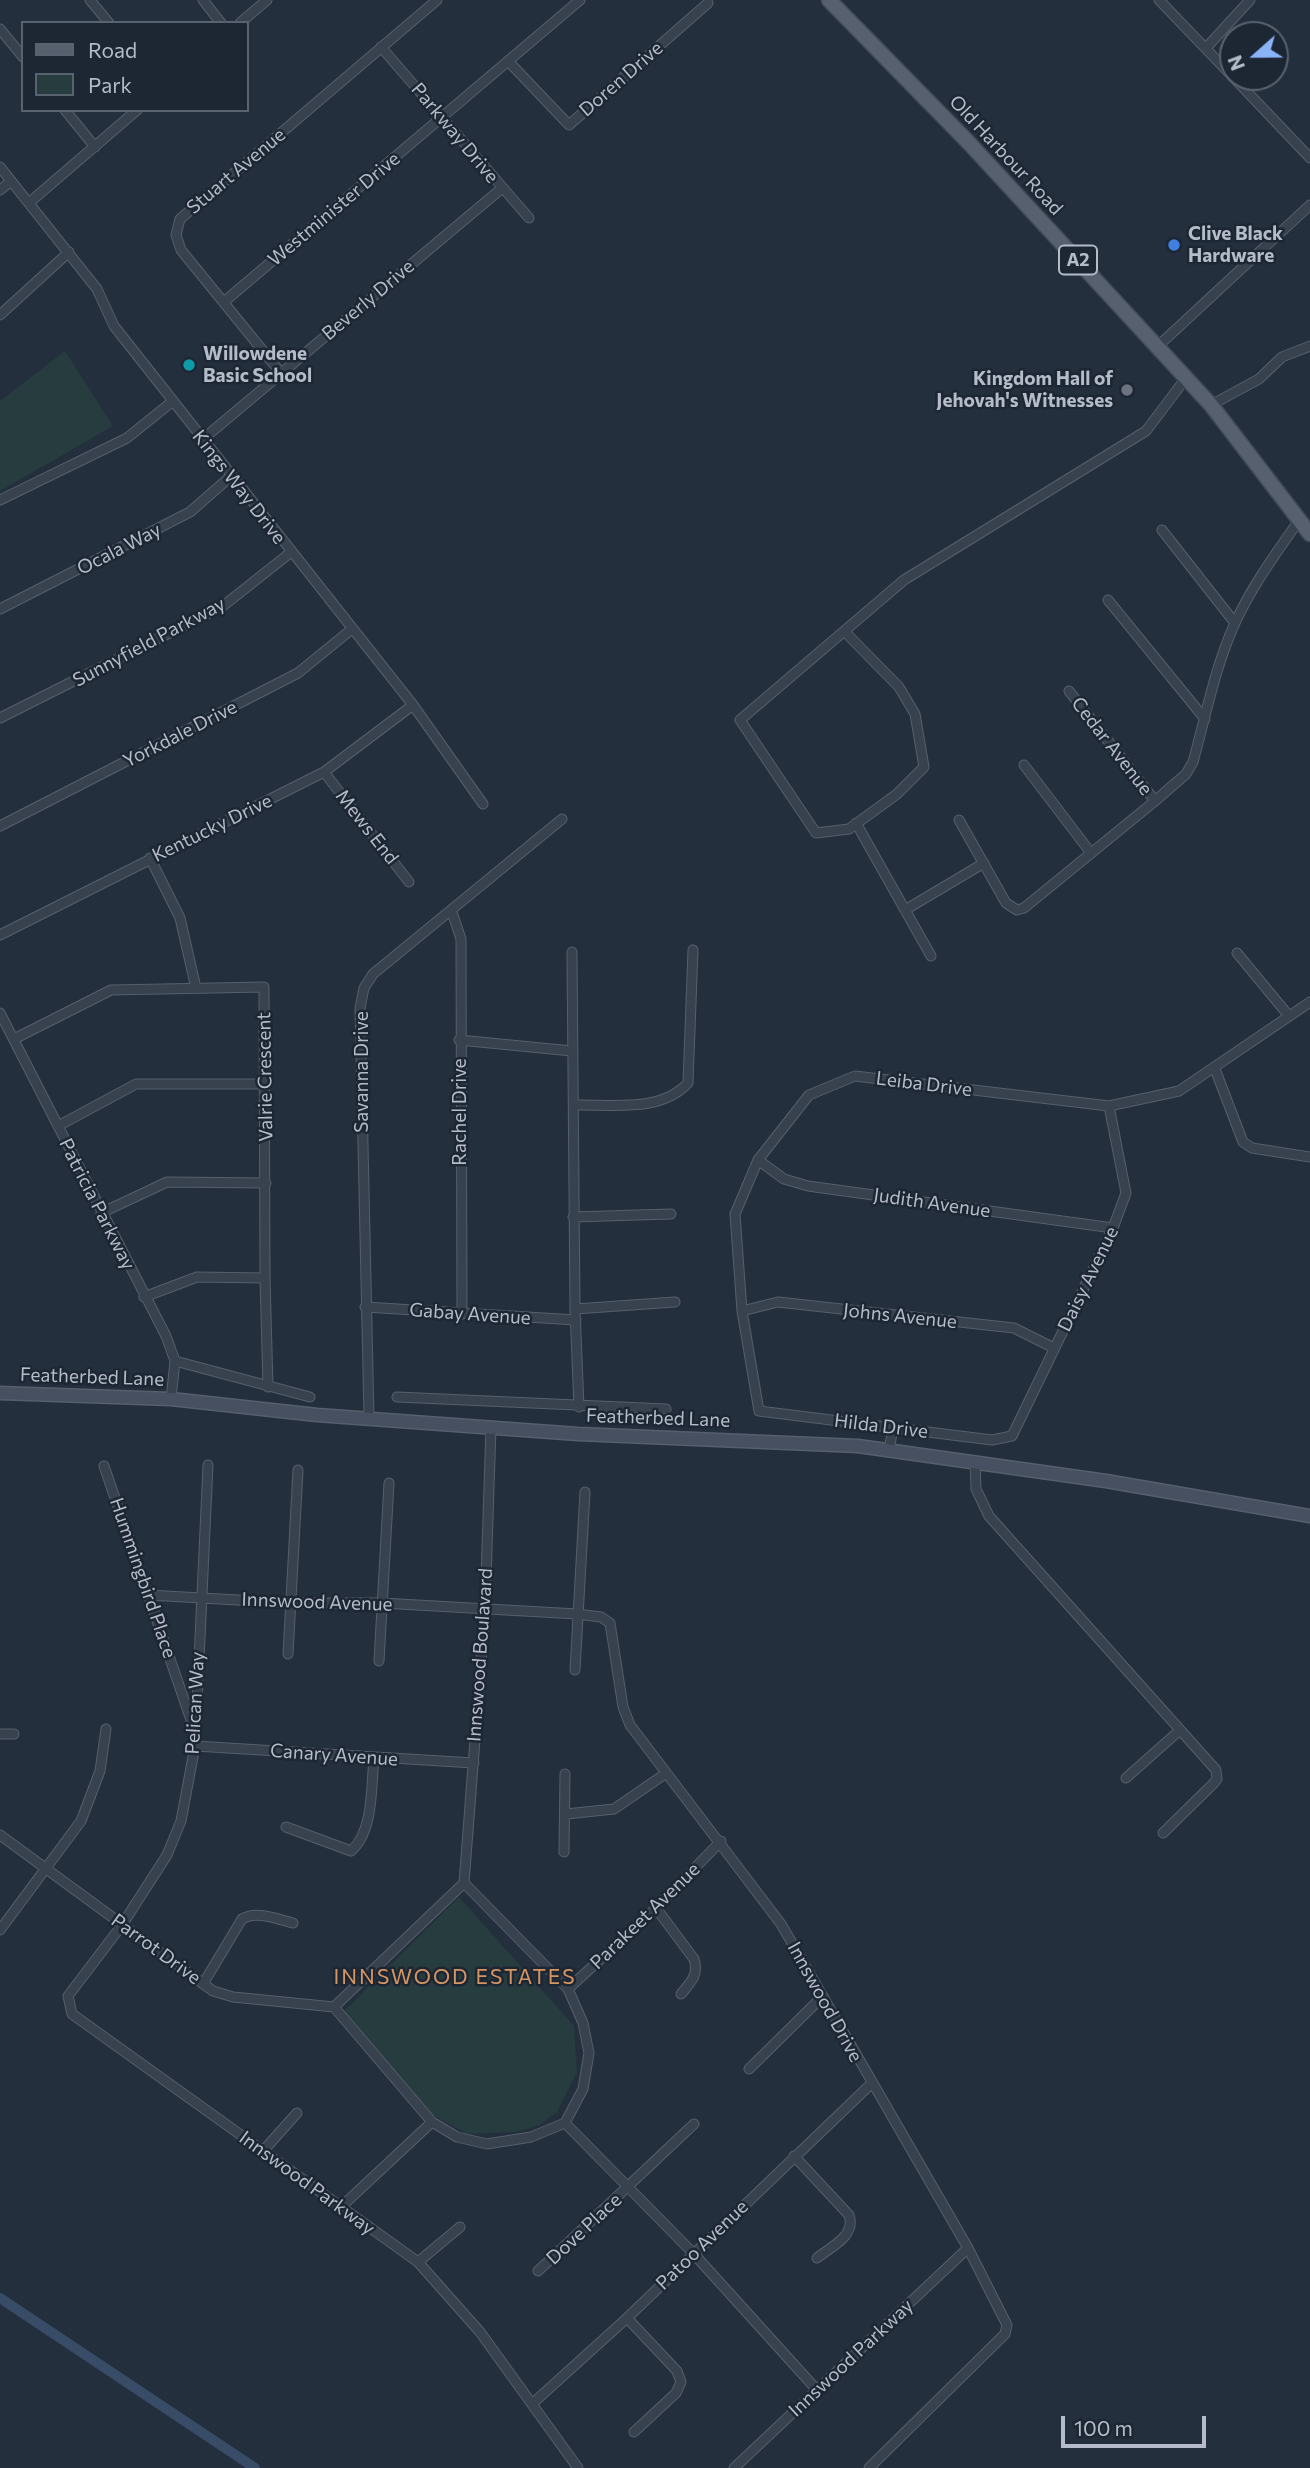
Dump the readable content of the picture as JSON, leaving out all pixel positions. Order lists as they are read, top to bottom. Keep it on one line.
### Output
{"streets":{"main road":["Old Harbour Road","A2","Featherbed Lane"],"street":["Doren Drive","Parkway Drive","Stuart Avenue","Westminister Drive","Beverly Drive","Kings Way Drive","Ocala Way","Sunnyfield Parkway","Yorkdale Drive","Cedar Avenue","Mews End","Kentucky Drive","Savanna Drive","Valrie Crescent","Leiba Drive","Rachel Drive","Judith Avenue","Patricia Parkway","Daisy Avenue","Gabay Avenue","Johns Avenue","Hilda Drive","Hummingbird Place","Innswood Avenue","Innswood Boulavard","Pelican Way","Canary Avenue","Parakeet Avenue","Parrot Drive","Innswood Drive","Innswood Parkway","Dove Place","Patoo Avenue"]},"crossings":[["Doren Drive","Westminister Drive"],["Parkway Drive","Stuart Avenue"],["Parkway Drive","Westminister Drive"],["Parkway Drive","Beverly Drive"],["Stuart Avenue","Westminister Drive"],["Stuart Avenue","Beverly Drive"],["Beverly Drive","Kings Way Drive"],["Kings Way Drive","Ocala Way"],["Kings Way Drive","Sunnyfield Parkway"],["Kings Way Drive","Yorkdale Drive"],["Kings Way Drive","Kentucky Drive"],["Mews End","Kentucky Drive"],["Savanna Drive","Rachel Drive"],["Savanna Drive","Gabay Avenue"],["Savanna Drive","Featherbed Lane"],["Valrie Crescent","Patricia Parkway"],["Leiba Drive","Judith Avenue"],["Leiba Drive","Daisy Avenue"],["Leiba Drive","Johns Avenue"],["Leiba Drive","Hilda Drive"],["Rachel Drive","Gabay Avenue"],["Judith Avenue","Daisy Avenue"],["Patricia Parkway","Featherbed Lane"],["Daisy Avenue","Johns Avenue"],["Daisy Avenue","Hilda Drive"],["Featherbed Lane","Innswood Boulavard"],["Hummingbird Place","Innswood Avenue"],["Hummingbird Place","Pelican Way"],["Innswood Avenue","Innswood Boulavard"],["Innswood Avenue","Pelican Way"],["Innswood Avenue","Innswood Drive"],["Innswood Boulavard","Canary Avenue"],["Innswood Boulavard","Parakeet Avenue"],["Innswood Boulavard","Parrot Drive"],["Innswood Boulavard","Innswood Drive"],["Pelican Way","Canary Avenue"],["Pelican Way","Parrot Drive"],["Pelican Way","Innswood Parkway"],["Parakeet Avenue","Parrot Drive"],["Parakeet Avenue","Innswood Drive"],["Parrot Drive","Innswood Parkway"],["Innswood Drive","Innswood Parkway"],["Innswood Drive","Patoo Avenue"],["Innswood Parkway","Patoo Avenue"]],"districts":["INNSWOOD ESTATES"],"places":["Clive Black Hardware","Willowdene Basic School","Kingdom Hall of Jehovah's Witnesses"],"legend":["Road","Park"],"scale_bar":"100 m","north":"left"}
